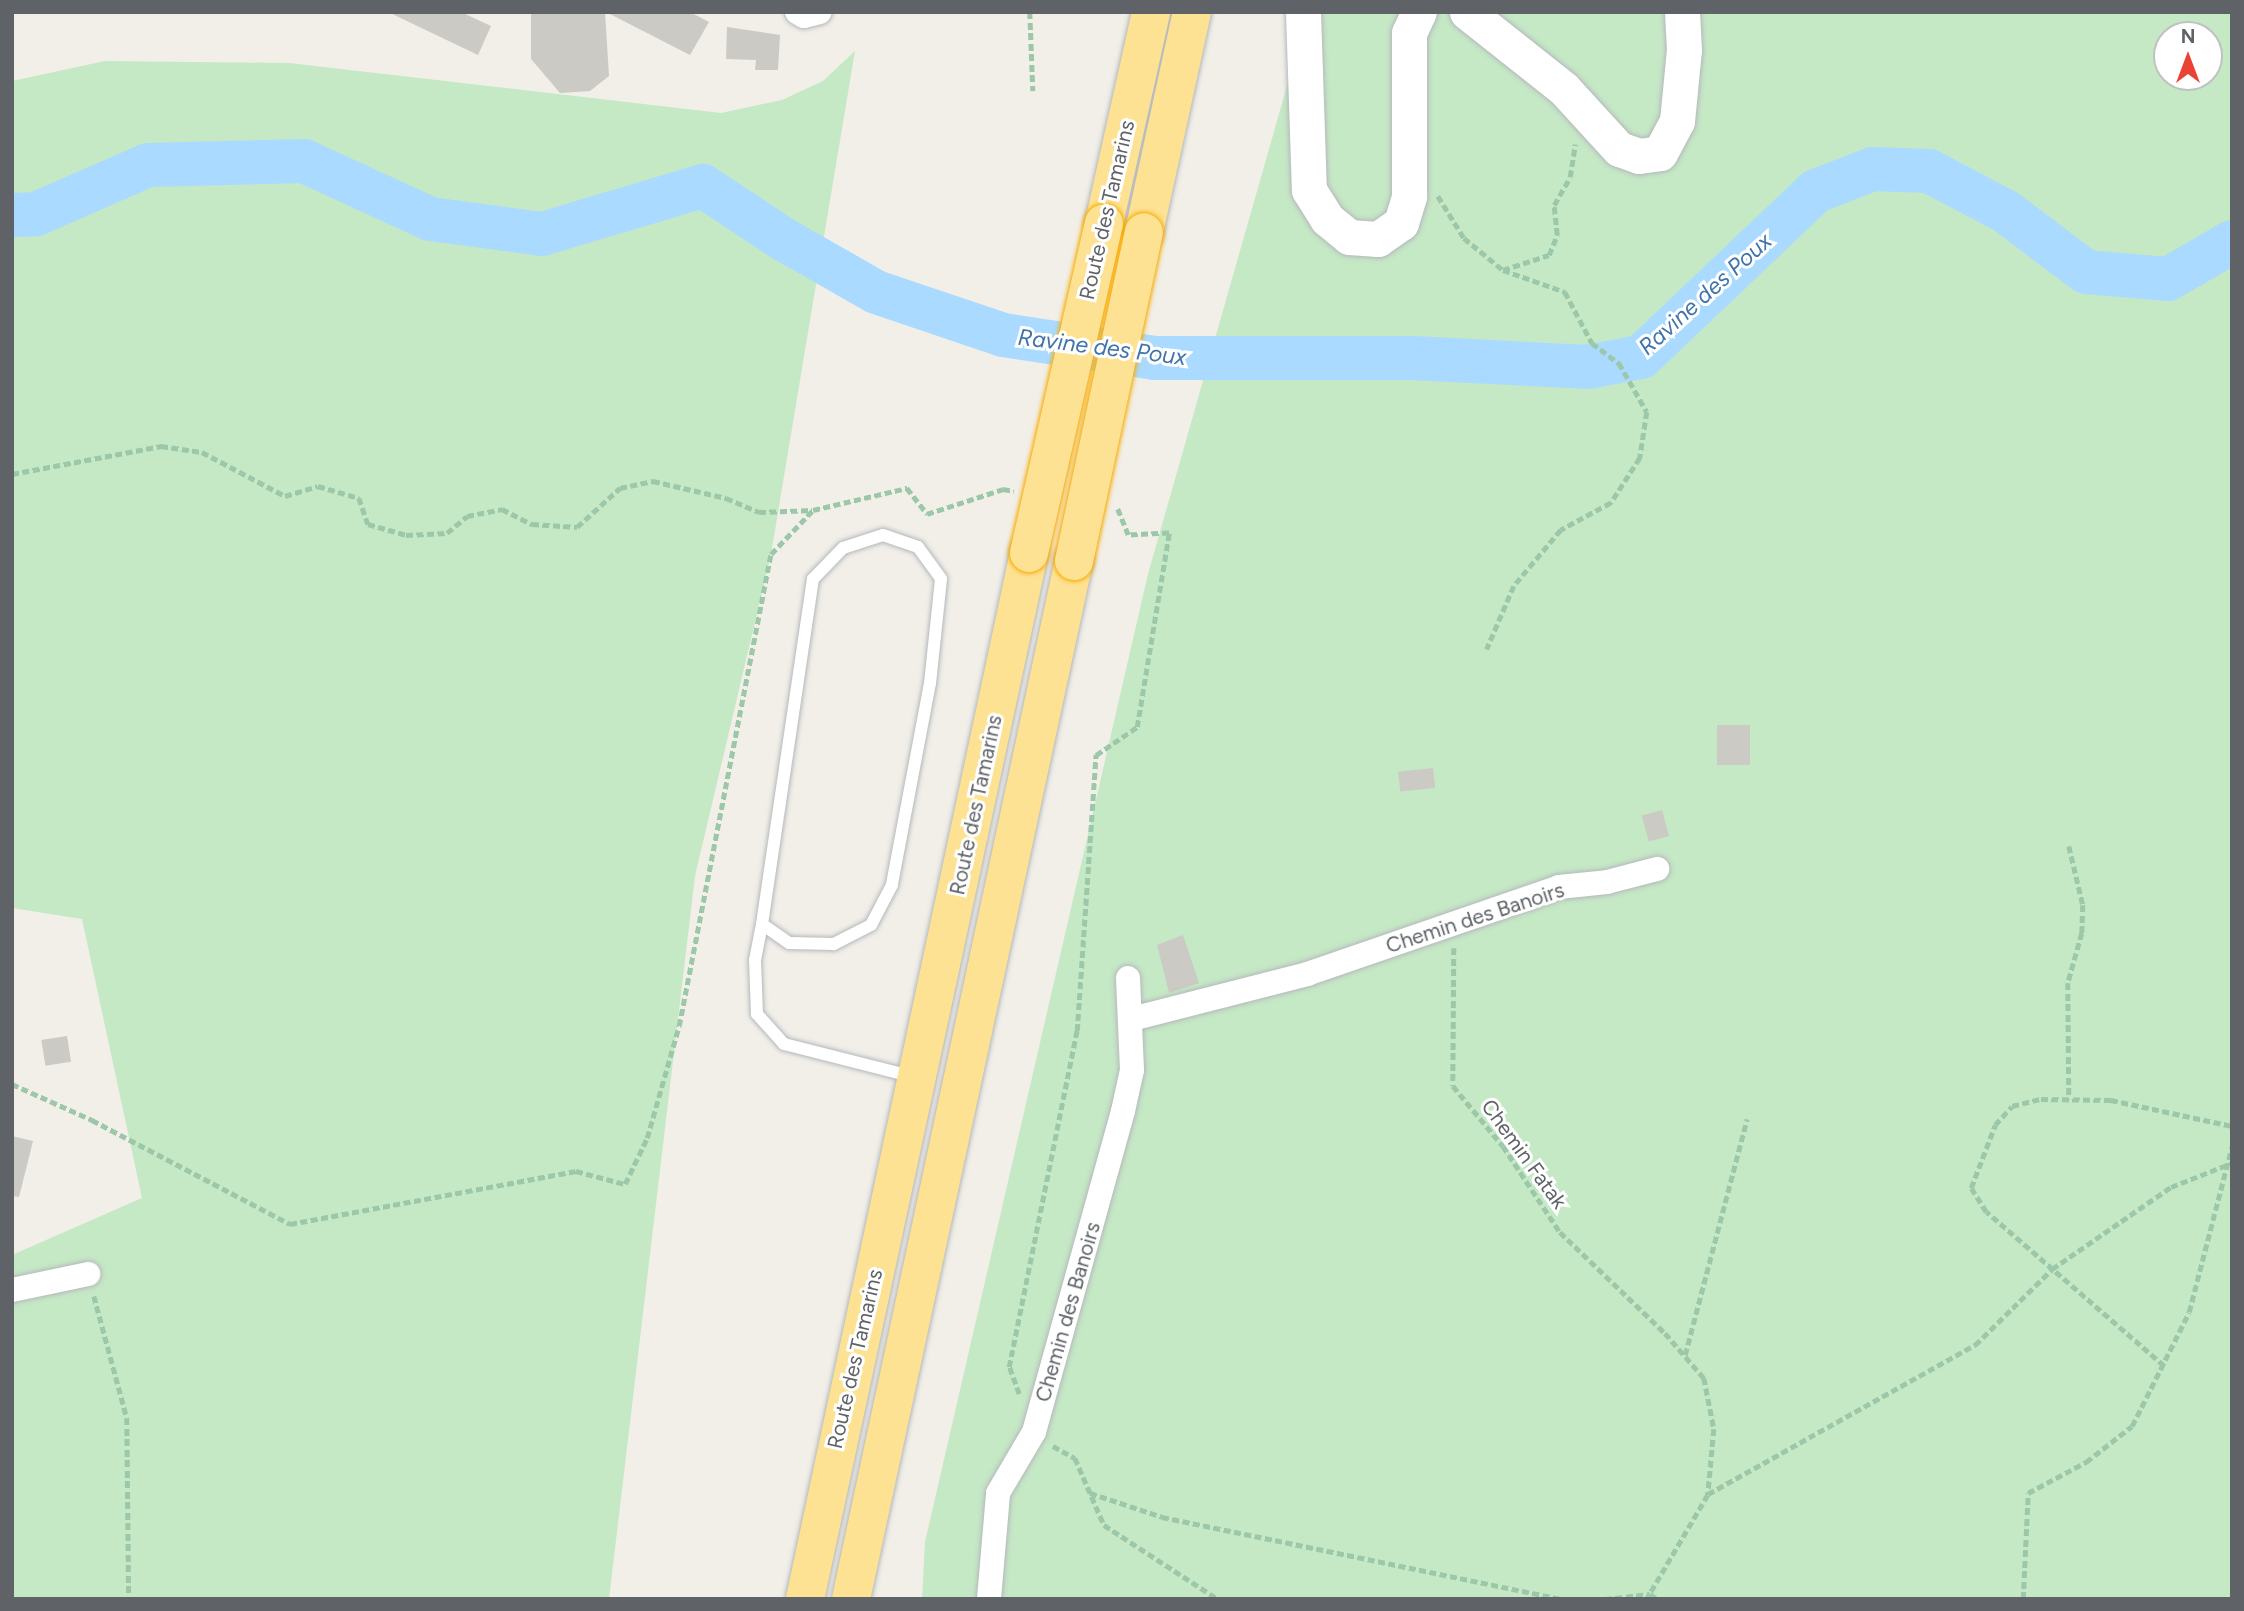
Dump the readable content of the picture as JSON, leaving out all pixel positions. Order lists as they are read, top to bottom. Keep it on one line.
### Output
{"streets":{"highway":["Route des Tamarins"],"street":["Chemin des Banoirs"],"path":["Chemin Fatak"]},"crossings":[["Chemin des Banoirs","Chemin Fatak"]],"water":["Ravine des Poux"],"north":"top"}
